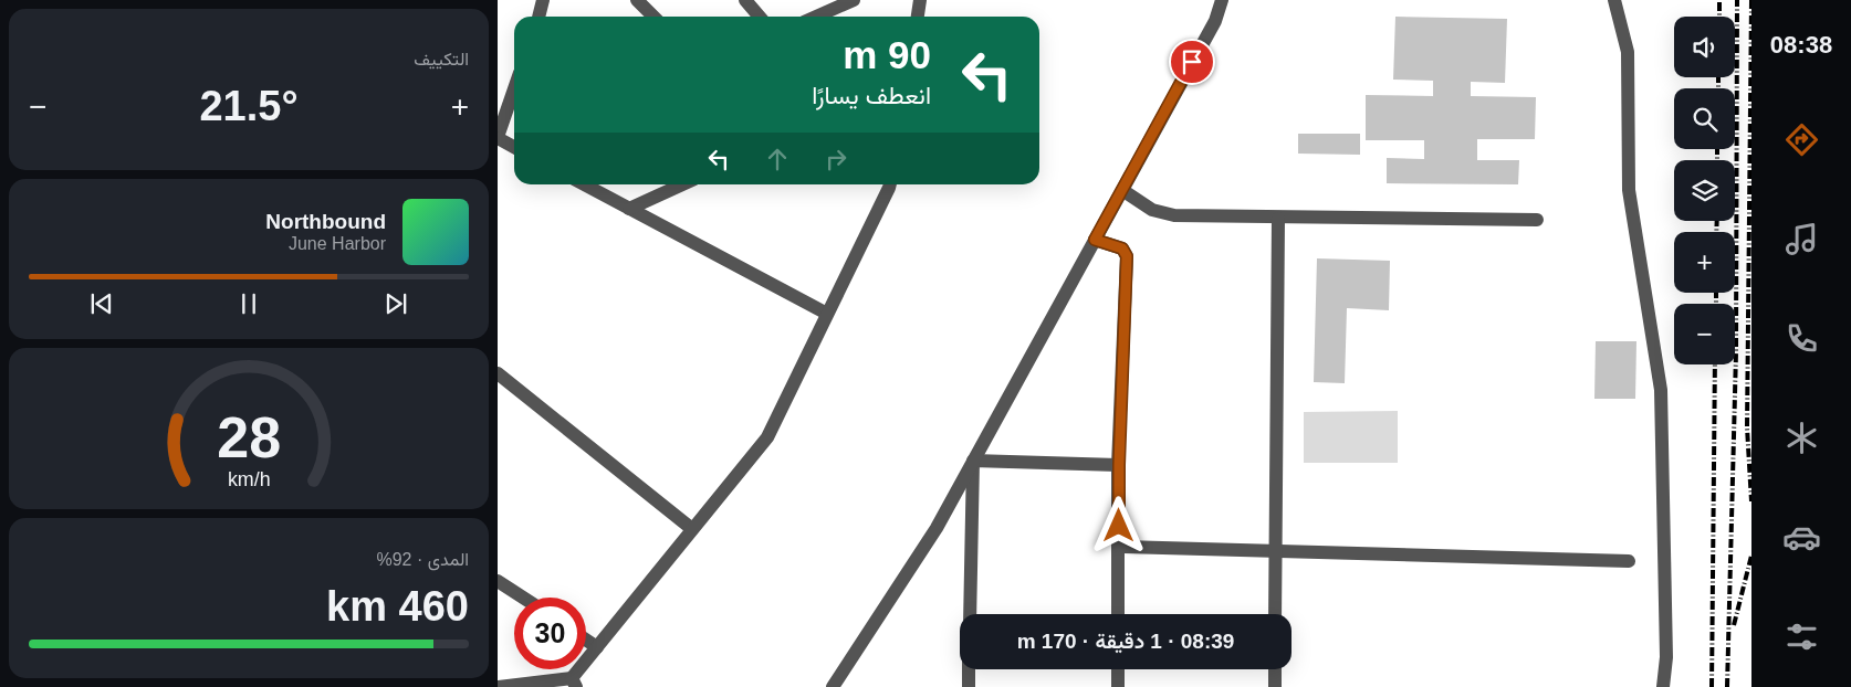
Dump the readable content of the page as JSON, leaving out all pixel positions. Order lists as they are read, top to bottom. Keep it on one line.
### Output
{"page":{"tabs":"08:38","tile":["التكييف",["المدى · 92%","460 km"]],"map_buttons":["+","−"],"turn":["90 m","انعطف يسارًا"],"heat":["−","21.5°","+"],"song":["Northbound","June Harbor"],"limit":"30","trip":"08:39 · 1 دقيقة · 170 m","gauge":["28","km/h"]}}
